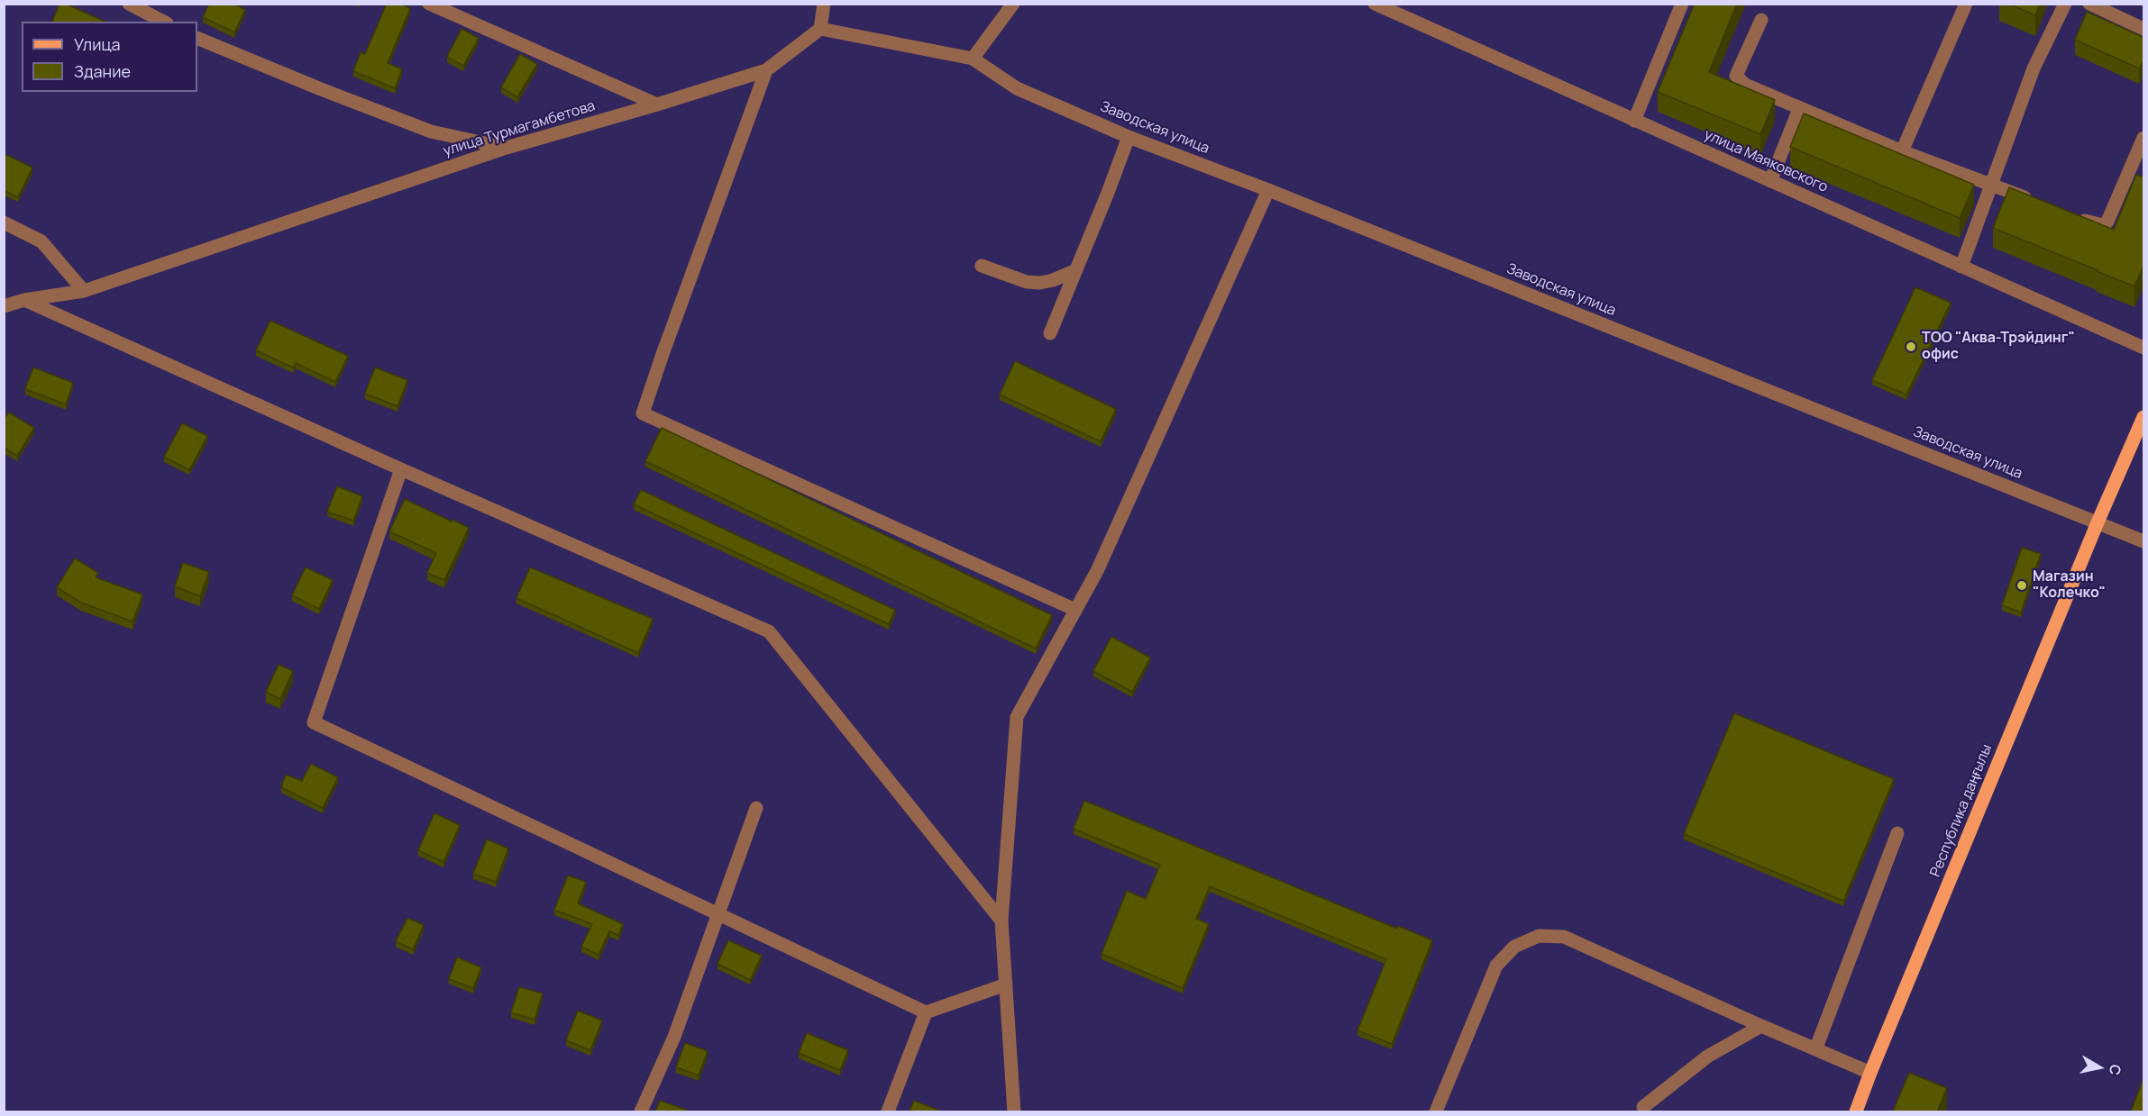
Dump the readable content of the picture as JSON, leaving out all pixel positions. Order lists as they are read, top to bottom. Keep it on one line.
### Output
{"streets":{"main road":["Республика даңғылы"],"street":["Заводская улица","улица Турмагамбетова","улица Маяковского"]},"crossings":[["Заводская улица","Республика даңғылы"]],"places":["ТОО \"Аква-Трэйдинг\" офис","Магазин \"Колечко\""],"legend":["Улица","Здание"],"north":"right"}
